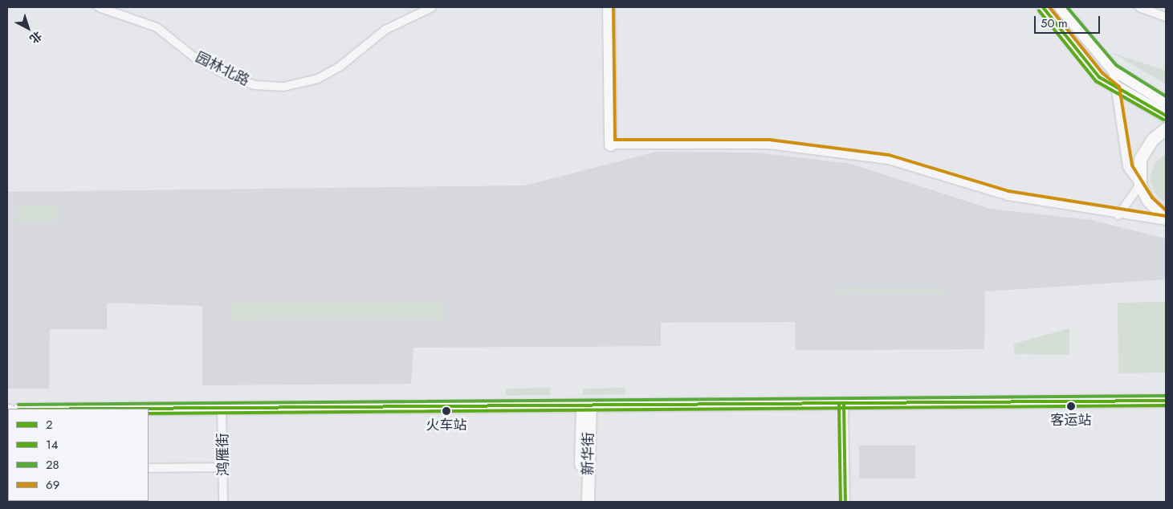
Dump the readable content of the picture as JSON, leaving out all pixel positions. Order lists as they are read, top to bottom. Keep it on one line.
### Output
{"streets":{"main road":["新华街"],"street":["园林北路","鸿雁街"]},"places":["客运站","火车站"],"lines":["transit line 2","transit line 28","transit line 69","transit line 14"],"legend":["2","14","28","69"],"scale_bar":"50 m","north":"bottom right"}
